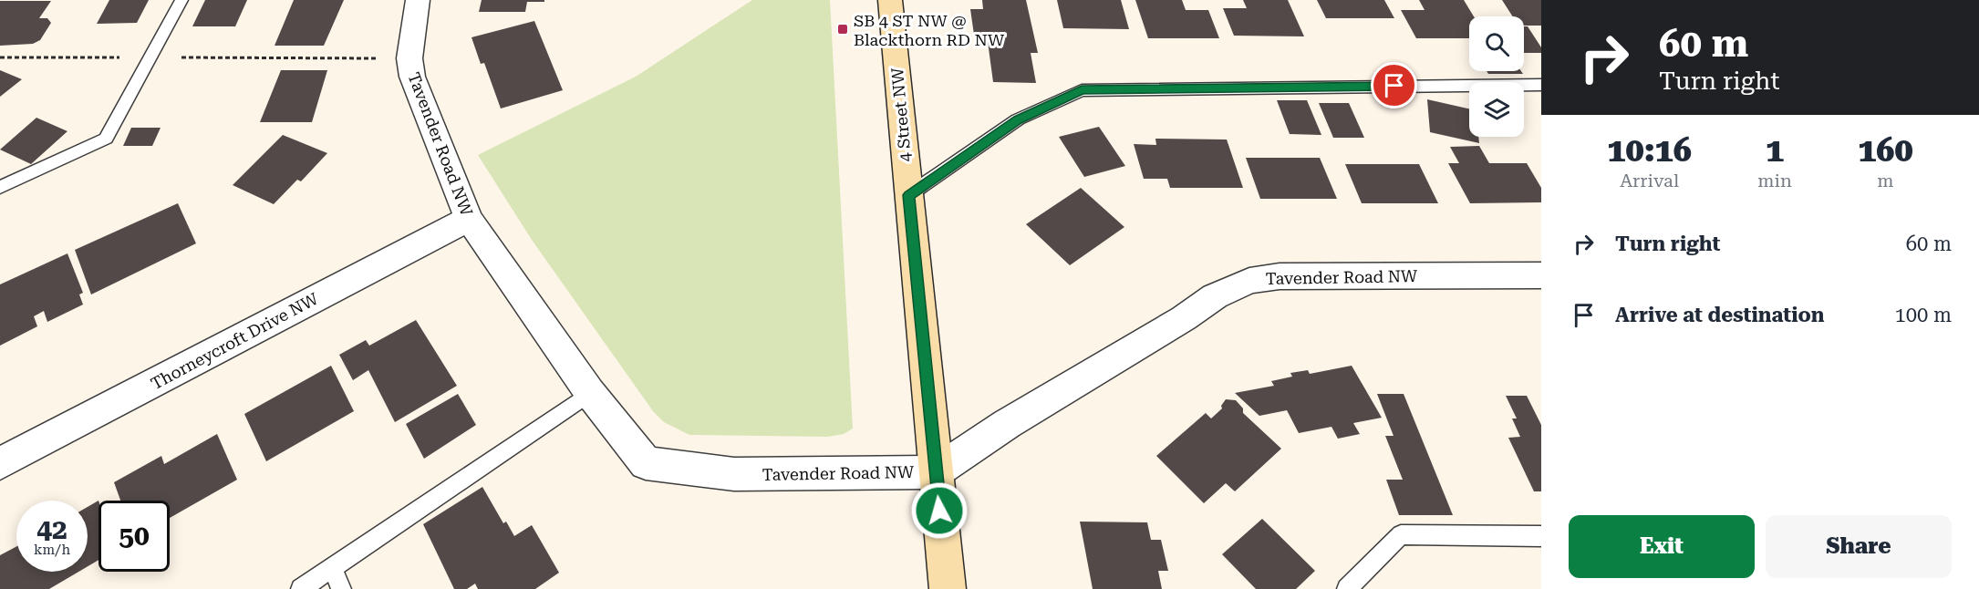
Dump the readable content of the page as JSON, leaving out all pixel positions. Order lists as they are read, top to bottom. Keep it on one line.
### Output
{"streets":{"main road":["4 Street NW"],"street":["Tavender Road NW","Thorneycroft Drive NW"]},"crossings":[["4 Street NW","Tavender Road NW"],["Tavender Road NW","Thorneycroft Drive NW"]],"places":{"transit":["SB 4 ST NW @ Blackthorn RD NW"]},"page":{"turn":["60 m","Turn right"],"eta":["10:16","Arrival","1","min","160","m"],"list":[{"name":"Turn right","value":"60 m"},{"name":"Arrive at destination","value":"100 m"}],"speed":"42 km/h","limit":"50","buttons":["Exit","Share"]}}
